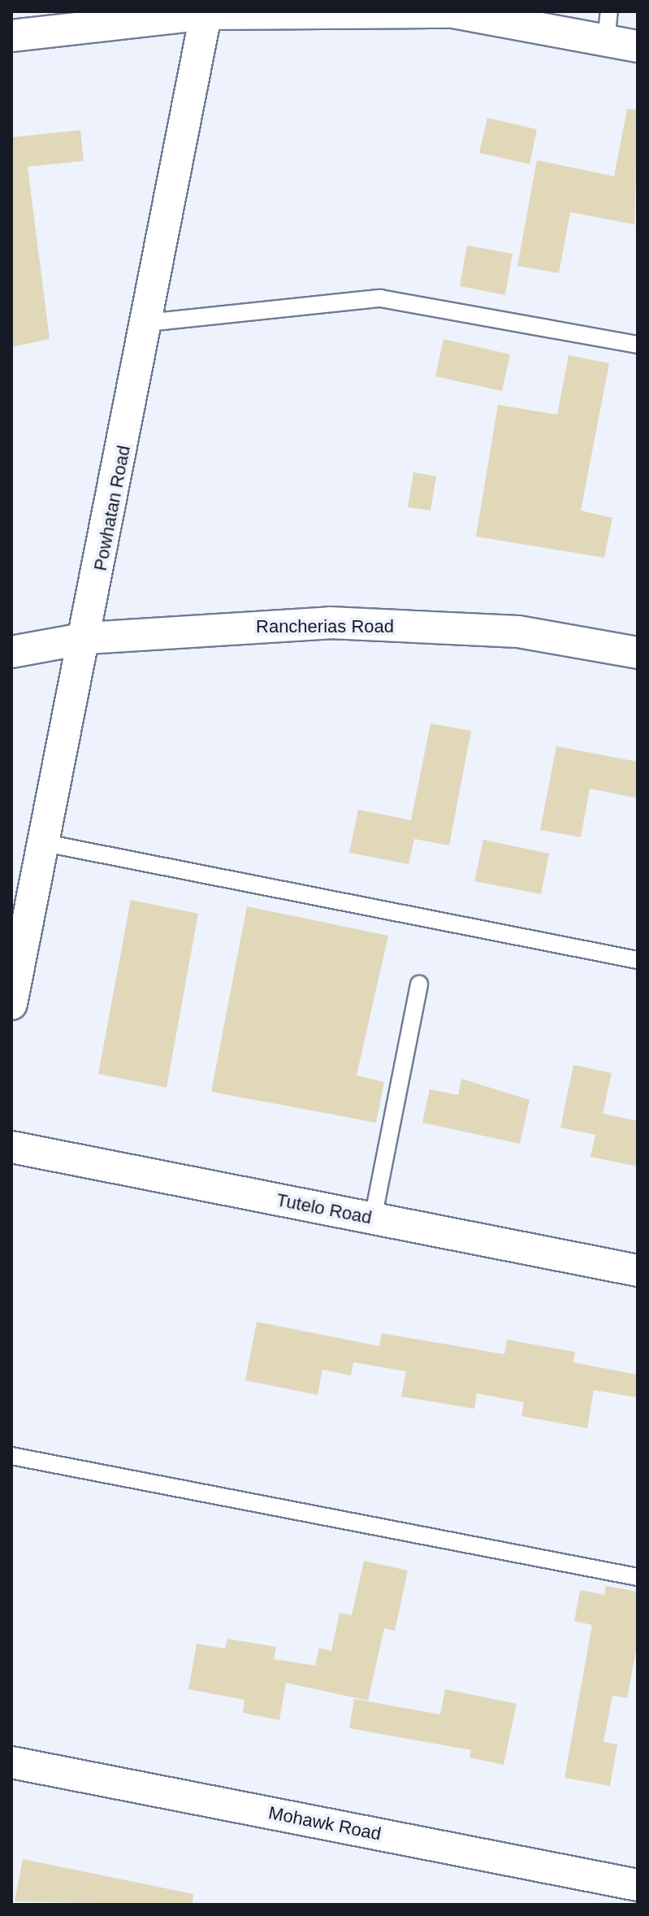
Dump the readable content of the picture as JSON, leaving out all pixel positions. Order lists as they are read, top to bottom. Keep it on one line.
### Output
{"streets":{"street":["Powhatan Road","Rancherias Road","Tutelo Road","Mohawk Road"]},"crossings":[["Powhatan Road","Rancherias Road"]]}
